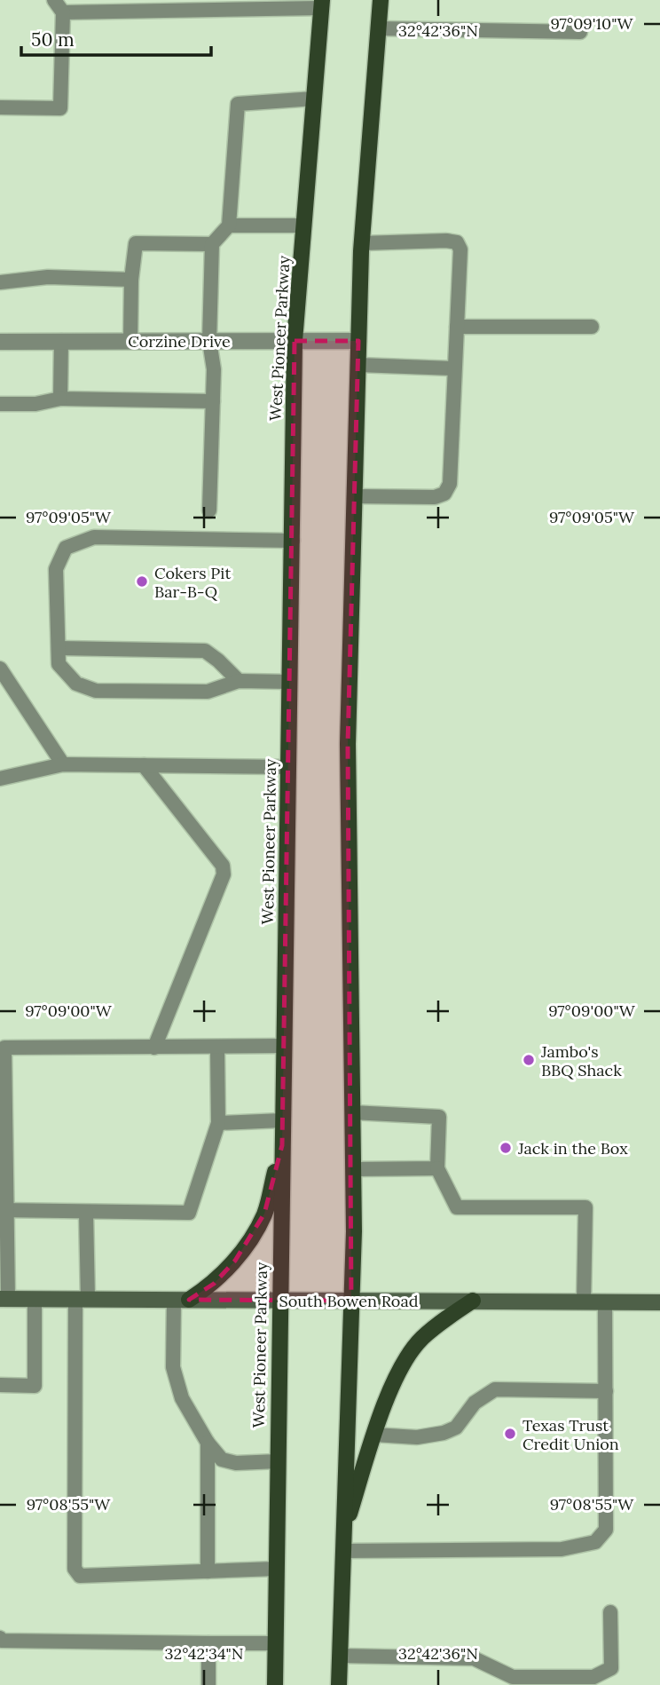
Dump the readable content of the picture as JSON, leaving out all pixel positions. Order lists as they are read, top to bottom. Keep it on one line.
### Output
{"streets":{"main road":["West Pioneer Parkway","South Bowen Road"],"street":["Corzine Drive"]},"crossings":[["West Pioneer Parkway","Corzine Drive"],["West Pioneer Parkway","South Bowen Road"]],"places":["Cokers Pit Bar-B-Q","Jambo's BBQ Shack","Jack in the Box","Texas Trust Credit Union"],"scale_bar":"50 m","coordinates":["97°09'10\"W","32°42'36\"N","97°09'05\"W","97°09'00\"W","97°08'55\"W","32°42'34\"N"]}
